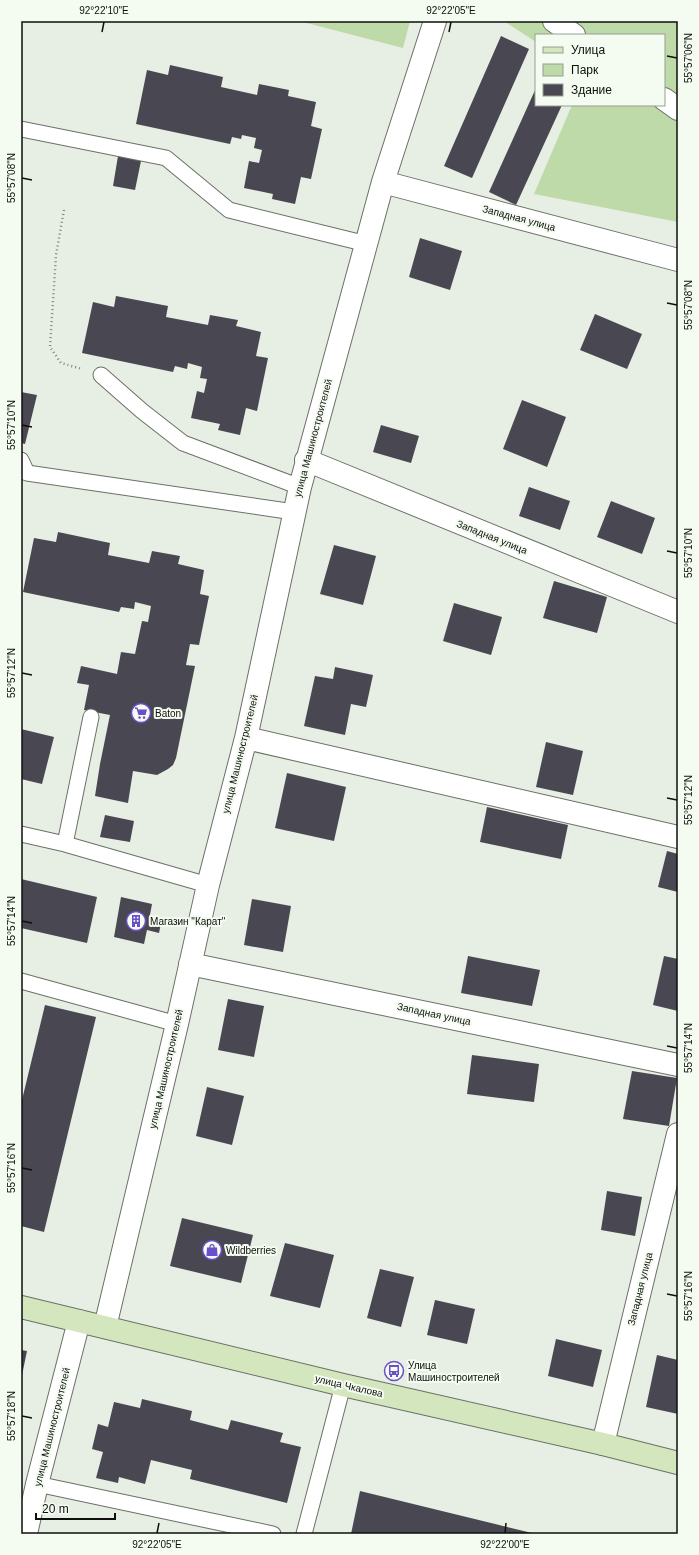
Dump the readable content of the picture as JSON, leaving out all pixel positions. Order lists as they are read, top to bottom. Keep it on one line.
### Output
{"streets":{"main road":["улица Чкалова"],"street":["Западная улица","улица Машиностроителей"]},"crossings":[["Западная улица","улица Машиностроителей"],["Западная улица","улица Чкалова"],["улица Машиностроителей","улица Чкалова"]],"places":{"supermarket":["Baton"],"building":["Магазин \"Карат\""],"shop":["Wildberries"],"bus stop":["Улица Машиностроителей"]},"legend":["Улица","Парк","Здание"],"scale_bar":"20 m","coordinates":["92°22'10\"E","92°22'05\"E","55°57'06\"N","55°57'08\"N","55°57'10\"N","55°57'12\"N","55°57'14\"N","55°57'16\"N","55°57'18\"N","92°22'00\"E"]}
